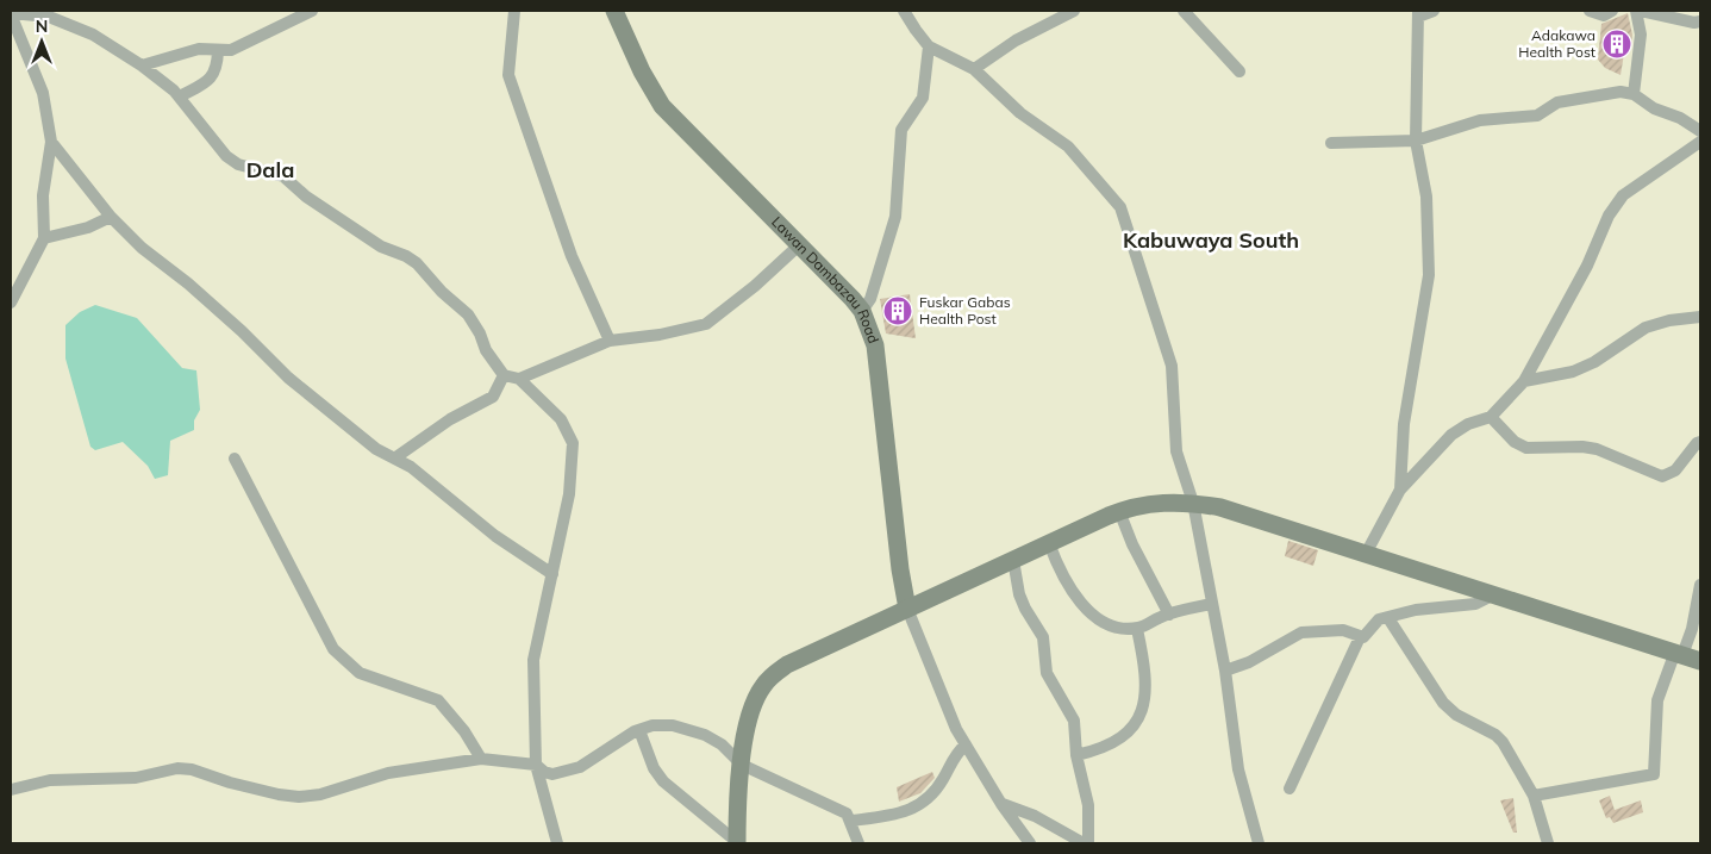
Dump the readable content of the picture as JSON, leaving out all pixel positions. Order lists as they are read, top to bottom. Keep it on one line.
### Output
{"streets":{"main road":["Lawan Dambazau Road"]},"districts":["Dala","Kabuwaya South"],"places":{"building":["Adakawa Health Post","Fuskar Gabas Health Post"]},"north":"top"}
